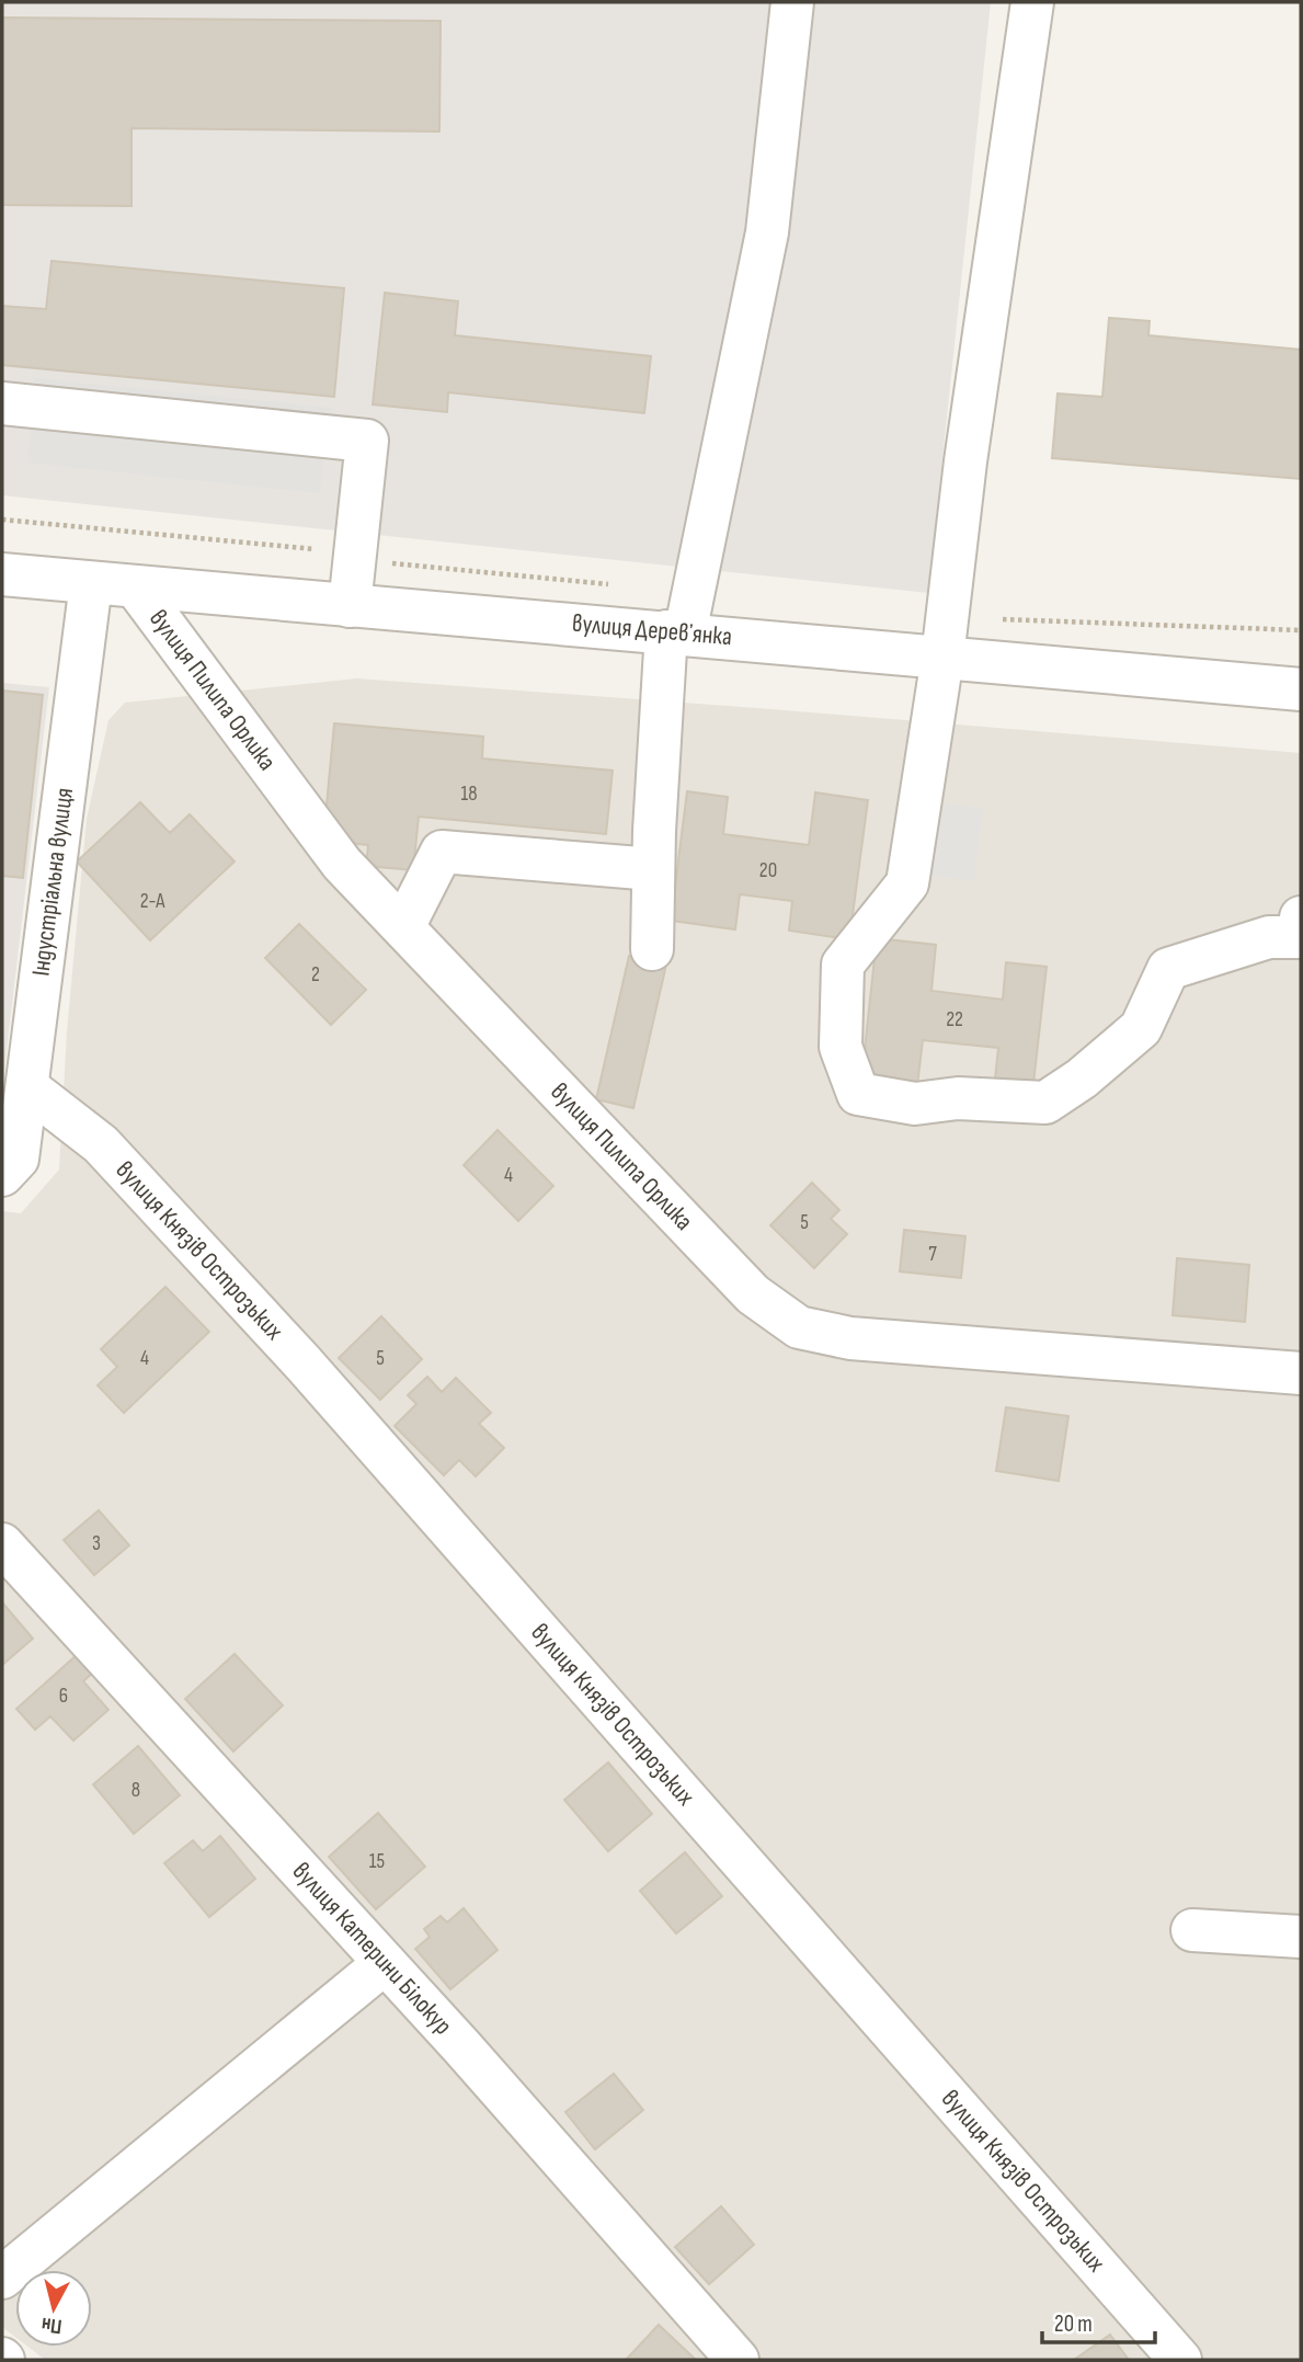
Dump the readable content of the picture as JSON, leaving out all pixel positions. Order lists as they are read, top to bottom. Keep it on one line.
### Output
{"streets":{"street":["вулиця Деревʼянка","вулиця Пилипа Орлика","Індустріальна вулиця","вулиця Князів Острозьких","вулиця Катерини Білокур"]},"crossings":[["вулиця Деревʼянка","вулиця Пилипа Орлика"],["вулиця Деревʼянка","Індустріальна вулиця"],["Індустріальна вулиця","вулиця Князів Острозьких"]],"house_numbers":["18","20","2-А","2","22","4","5","7","4","5","3","6","8","15"],"scale_bar":"20 m","north":"bottom"}
